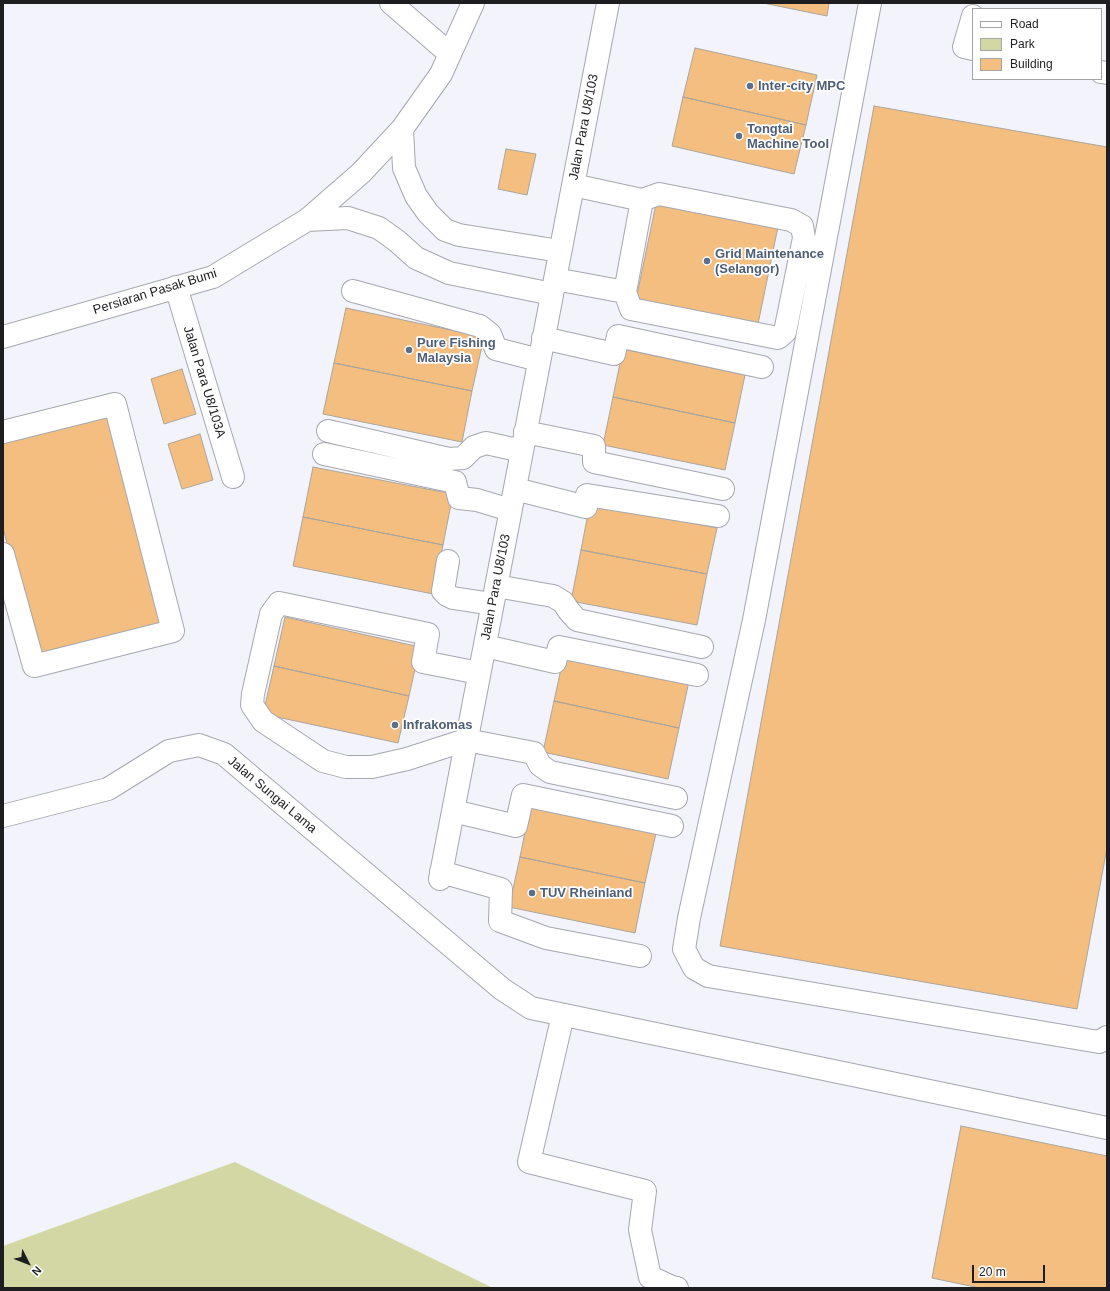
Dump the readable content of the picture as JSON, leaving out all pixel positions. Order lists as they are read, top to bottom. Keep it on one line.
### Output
{"streets":{"street":["Jalan Para U8/103","Persiaran Pasak Bumi","Jalan Para U8/103A","Jalan Sungai Lama"]},"crossings":[["Persiaran Pasak Bumi","Jalan Para U8/103A"]],"places":["Inter-city MPC","Tongtai Machine Tool","Grid Maintenance (Selangor)","Pure Fishing Malaysia","Infrakomas","TUV Rheinland"],"legend":["Road","Park","Building"],"scale_bar":"20 m","north":"bottom right"}
